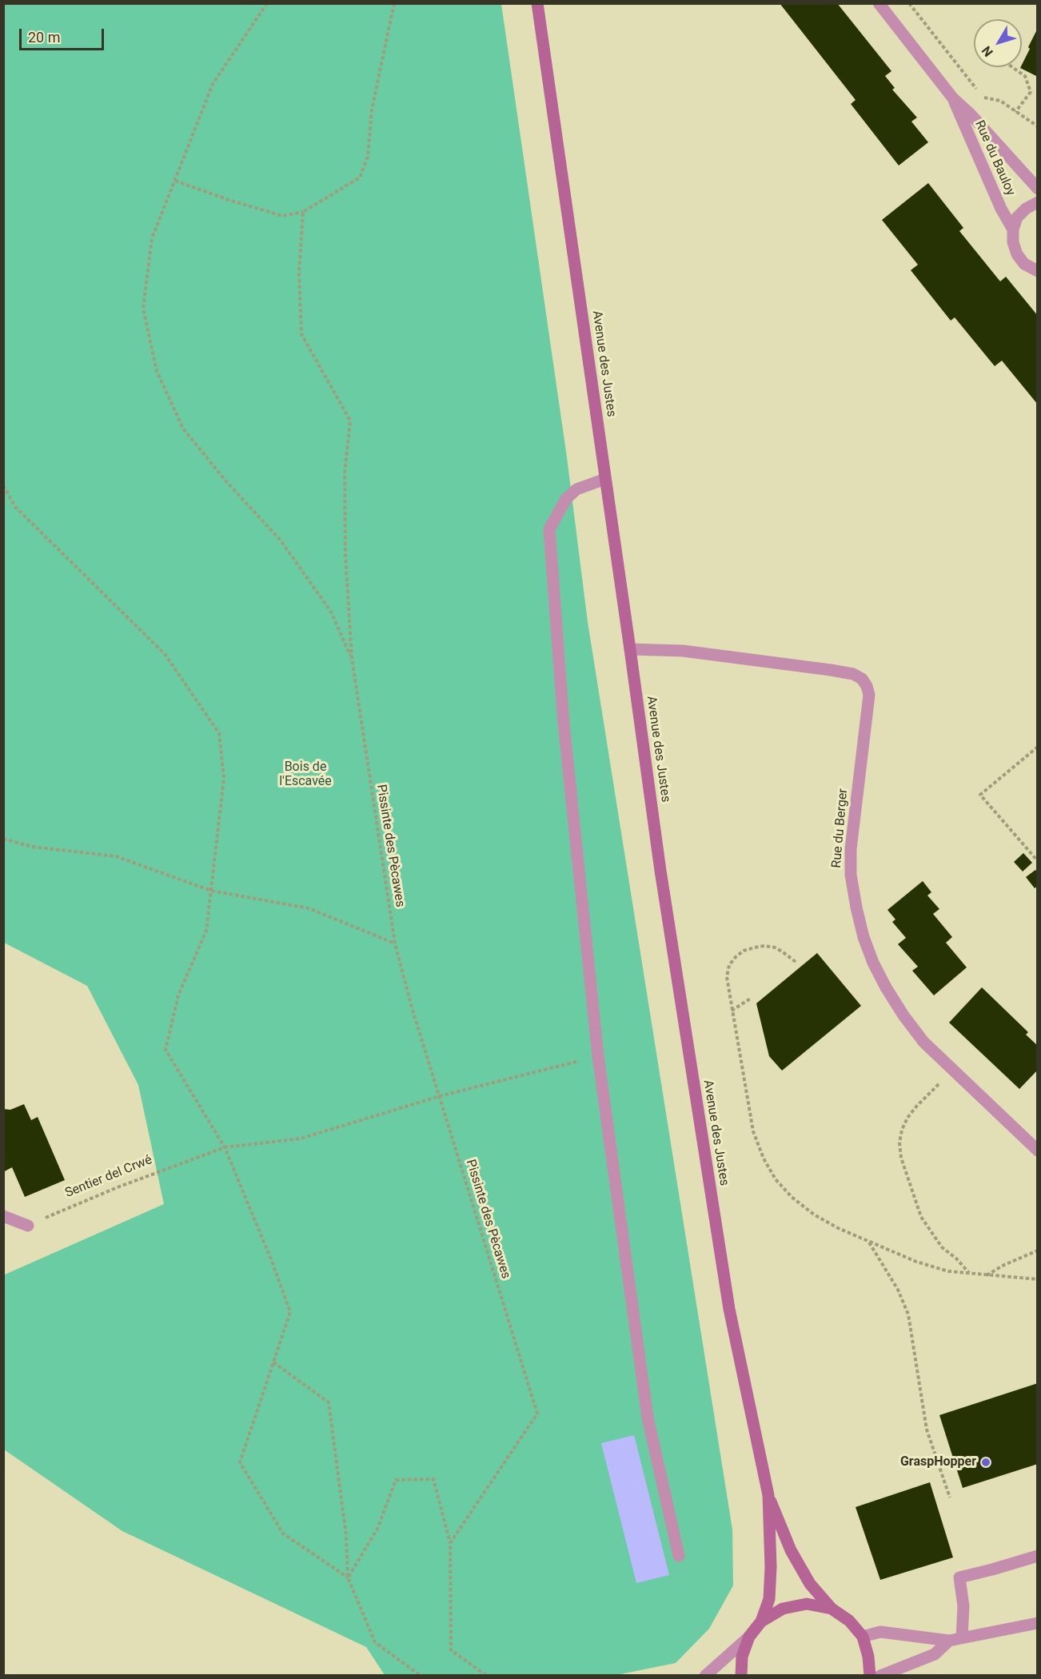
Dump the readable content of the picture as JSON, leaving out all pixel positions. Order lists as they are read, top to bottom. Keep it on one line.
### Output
{"streets":{"main road":["Avenue des Justes"],"street":["Rue du Bauloy","Rue du Berger"],"path":["Pissinte des Pècawes","Sentier del Crwé"]},"crossings":[["Avenue des Justes","Rue du Berger"],["Pissinte des Pècawes","Sentier del Crwé"]],"parks":["Bois de l'Escavée"],"places":["GraspHopper"],"scale_bar":"20 m","north":"bottom left"}
